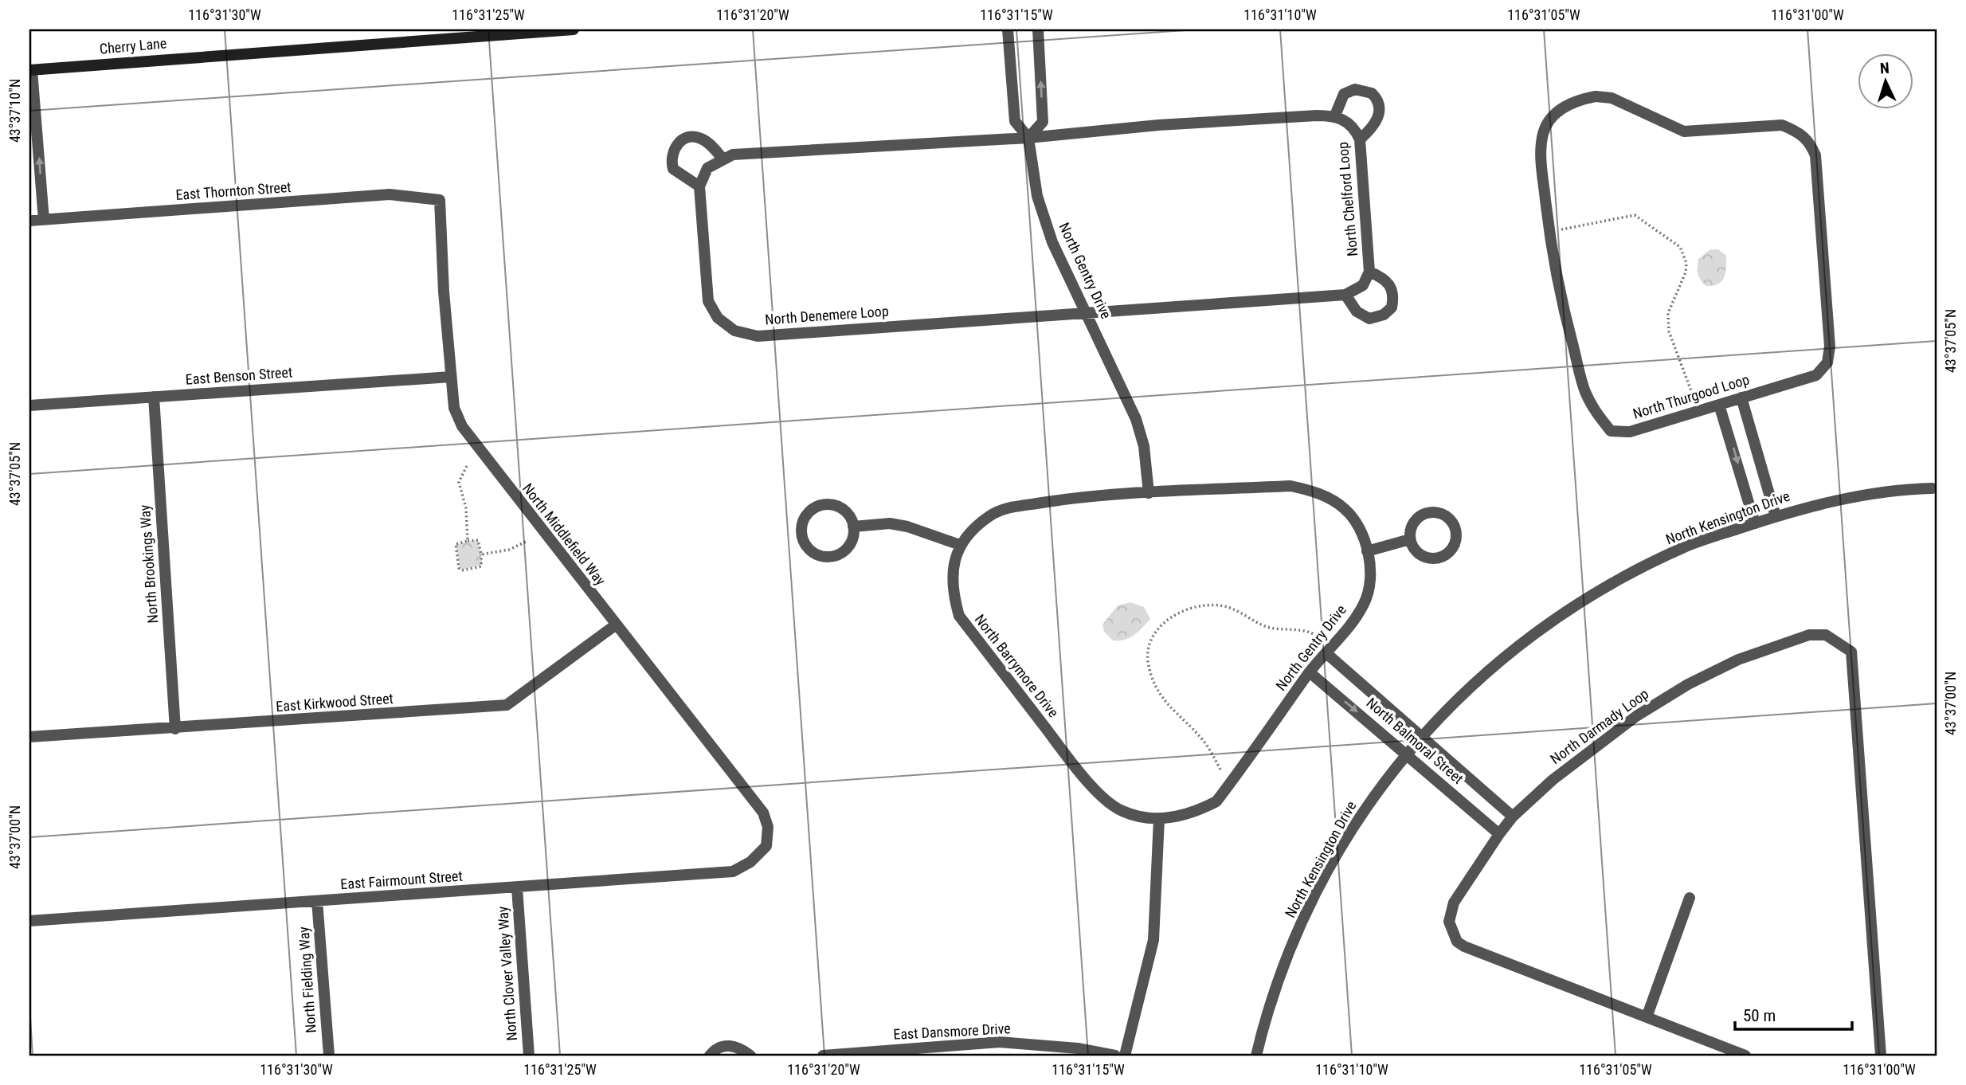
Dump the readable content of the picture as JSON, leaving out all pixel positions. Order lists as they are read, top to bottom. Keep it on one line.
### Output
{"streets":{"main road":["Cherry Lane"],"street":["East Thornton Street","North Chelford Loop","North Gentry Drive","North Denemere Loop","East Benson Street","North Thurgood Loop","North Kensington Drive","North Middlefield Way","North Brookings Way","North Barrymore Drive","East Kirkwood Street","North Darmady Loop","North Balmoral Street","East Fairmount Street","North Clover Valley Way","North Fielding Way","East Dansmore Drive"]},"crossings":[["East Thornton Street","North Middlefield Way"],["North Gentry Drive","North Denemere Loop"],["North Gentry Drive","North Barrymore Drive"],["North Gentry Drive","North Balmoral Street"],["East Benson Street","North Middlefield Way"],["East Benson Street","North Brookings Way"],["North Kensington Drive","North Balmoral Street"],["North Middlefield Way","East Kirkwood Street"],["North Middlefield Way","East Fairmount Street"],["North Brookings Way","East Kirkwood Street"],["North Darmady Loop","North Balmoral Street"],["East Fairmount Street","North Clover Valley Way"],["East Fairmount Street","North Fielding Way"]],"scale_bar":"50 m","north":"top","coordinates":["116°31'30\"W","116°31'25\"W","116°31'20\"W","116°31'15\"W","116°31'10\"W","116°31'05\"W","116°31'00\"W","43°37'10\"N","43°37'05\"N","43°37'00\"N"]}
